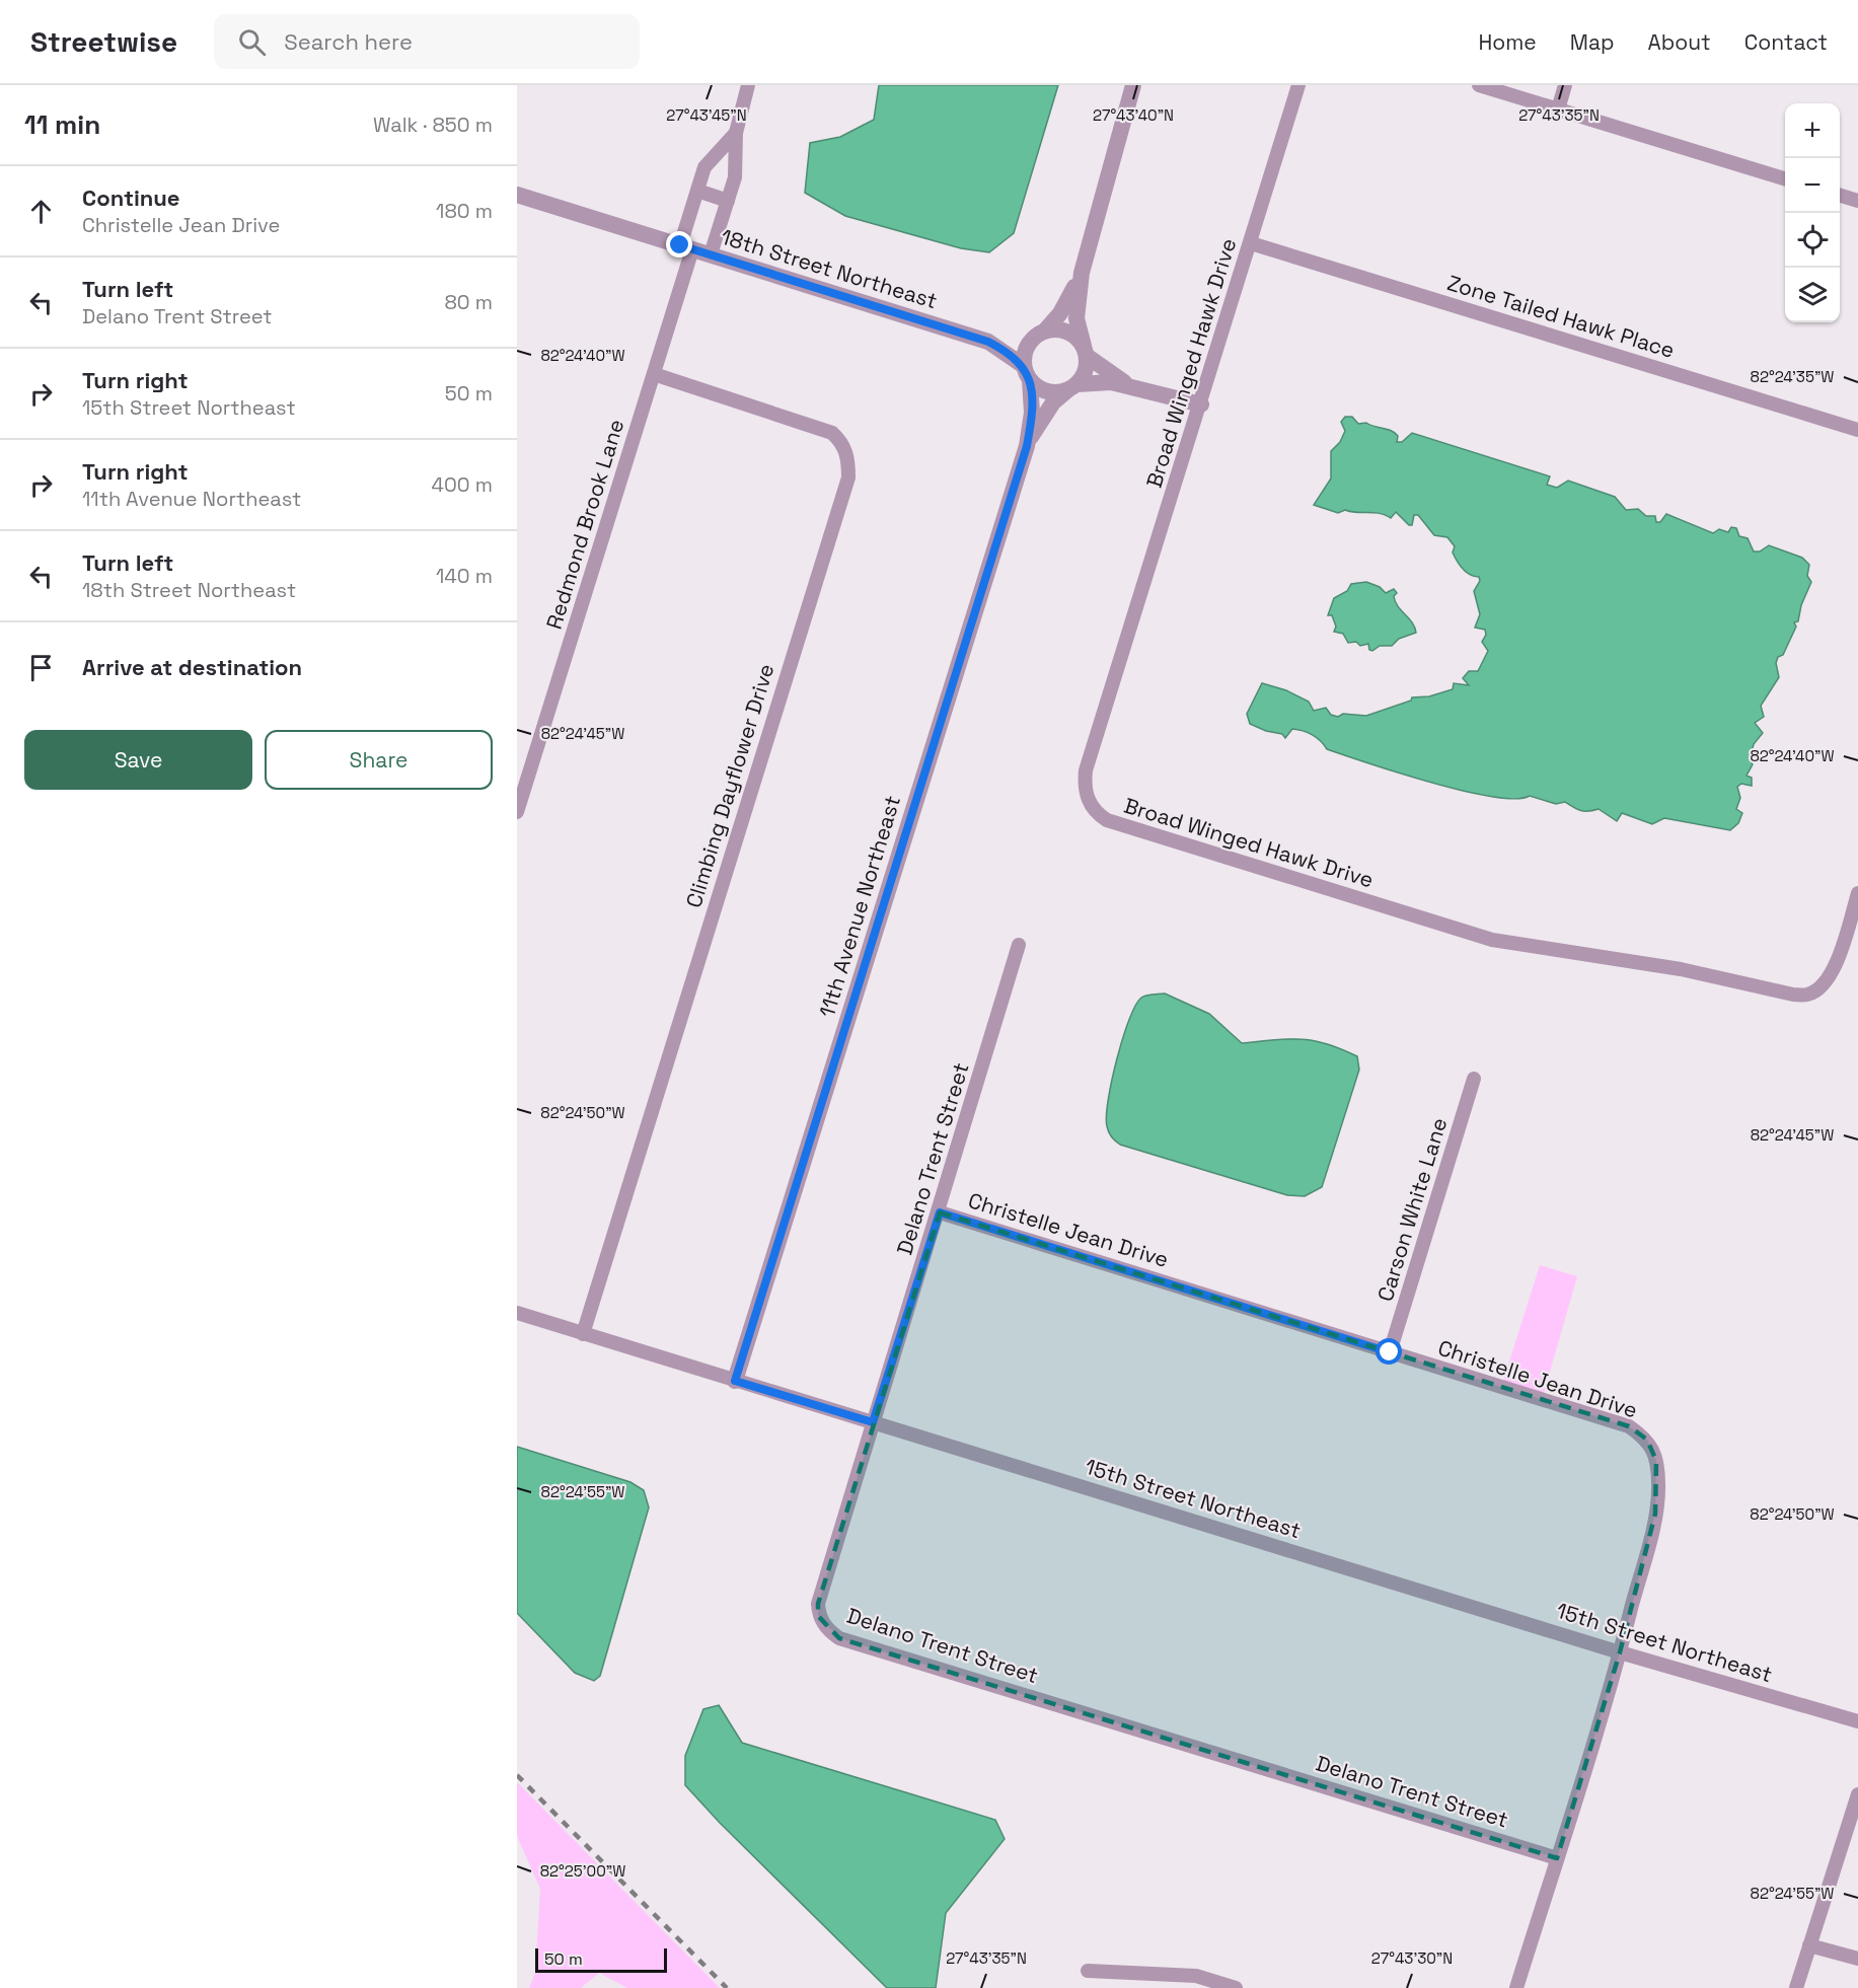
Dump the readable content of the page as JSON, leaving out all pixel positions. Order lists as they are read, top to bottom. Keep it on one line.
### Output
{"streets":{"street":["18th Street Northeast","Zone Tailed Hawk Place","Broad Winged Hawk Drive","Redmond Brook Lane","Climbing Dayflower Drive","11th Avenue Northeast","Delano Trent Street","Carson White Lane","Christelle Jean Drive","15th Street Northeast"]},"crossings":[["18th Street Northeast","Redmond Brook Lane"],["18th Street Northeast","11th Avenue Northeast"],["Zone Tailed Hawk Place","Broad Winged Hawk Drive"],["Redmond Brook Lane","Climbing Dayflower Drive"],["Climbing Dayflower Drive","15th Street Northeast"],["11th Avenue Northeast","15th Street Northeast"],["Delano Trent Street","Christelle Jean Drive"],["Delano Trent Street","15th Street Northeast"],["Carson White Lane","Christelle Jean Drive"],["Christelle Jean Drive","15th Street Northeast"]],"scale_bar":"50 m","page":{"header":"Streetwise","search":"Search here","nav":["Home","Map","About","Contact"],"heading":["11 min","Walk · 850 m"],"map_buttons":["+","−"],"list":[["Continue","Christelle Jean Drive","180 m"],["Turn left","Delano Trent Street","80 m"],["Turn right","15th Street Northeast","50 m"],["Turn right","11th Avenue Northeast","400 m"],["Turn left","18th Street Northeast","140 m"],"Arrive at destination"],"buttons":["Save","Share"],"scale":"50 m"},"coordinates":["27°43'45\"N","27°43'40\"N","27°43'35\"N","82°24'40\"W","82°24'35\"W","82°24'45\"W","82°24'50\"W","82°24'55\"W","82°25'00\"W","27°43'30\"N"]}
